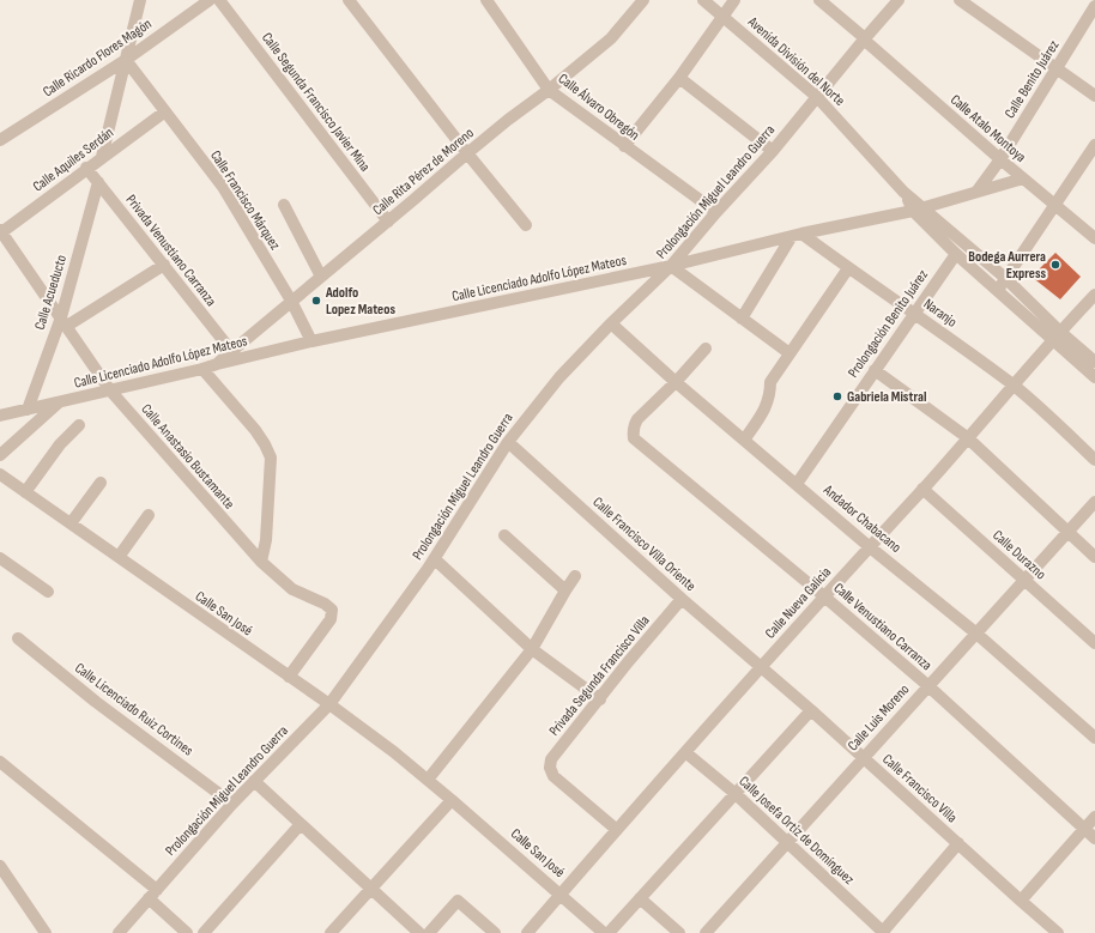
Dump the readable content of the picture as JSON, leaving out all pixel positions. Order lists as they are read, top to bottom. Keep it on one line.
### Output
{"streets":{"street":["Calle Ricardo Flores Magón","Avenida División del Norte","Calle Benito Juárez","Calle Segunda Francisco Javier Mina","Calle Álvaro Obregón","Calle Atalo Montoya","Calle Aquiles Serdán","Calle Rita Pérez de Moreno","Prolongación Miguel Leandro Guerra","Calle Francisco Márquez","Privada Venustiano Carranza","Calle Licenciado Adolfo López Mateos","Calle Acueducto","Naranjo","Prolongación Benito Juárez","Calle Anastasio Bustamante","Andador Chabacano","Calle Francisco Villa Oriente","Calle Durazno","Calle Nueva Galicia","Calle San José","Calle Venustiano Carranza","Privada Segunda Francisco Villa","Calle Licenciado Ruiz Cortines","Calle Luis Moreno","Calle Francisco Villa","Calle Josefa Ortiz de Domínguez"]},"crossings":[["Calle Ricardo Flores Magón","Calle Francisco Márquez"],["Avenida División del Norte","Prolongación Miguel Leandro Guerra"],["Avenida División del Norte","Calle Licenciado Adolfo López Mateos"],["Avenida División del Norte","Prolongación Benito Juárez"],["Avenida División del Norte","Calle Nueva Galicia"],["Calle Benito Juárez","Calle Atalo Montoya"],["Calle Benito Juárez","Calle Licenciado Adolfo López Mateos"],["Calle Segunda Francisco Javier Mina","Calle Rita Pérez de Moreno"],["Calle Álvaro Obregón","Calle Rita Pérez de Moreno"],["Calle Álvaro Obregón","Prolongación Miguel Leandro Guerra"],["Calle Atalo Montoya","Prolongación Miguel Leandro Guerra"],["Calle Atalo Montoya","Calle Licenciado Adolfo López Mateos"],["Calle Aquiles Serdán","Calle Francisco Márquez"],["Calle Aquiles Serdán","Privada Venustiano Carranza"],["Calle Aquiles Serdán","Calle Anastasio Bustamante"],["Calle Rita Pérez de Moreno","Calle Francisco Márquez"],["Calle Rita Pérez de Moreno","Privada Venustiano Carranza"],["Calle Rita Pérez de Moreno","Calle Licenciado Adolfo López Mateos"],["Prolongación Miguel Leandro Guerra","Calle Licenciado Adolfo López Mateos"],["Prolongación Miguel Leandro Guerra","Andador Chabacano"],["Prolongación Miguel Leandro Guerra","Calle Francisco Villa Oriente"],["Prolongación Miguel Leandro Guerra","Calle San José"],["Prolongación Miguel Leandro Guerra","Calle Licenciado Ruiz Cortines"],["Calle Francisco Márquez","Calle Licenciado Adolfo López Mateos"],["Privada Venustiano Carranza","Calle Acueducto"],["Calle Licenciado Adolfo López Mateos","Calle Acueducto"],["Calle Licenciado Adolfo López Mateos","Naranjo"],["Calle Licenciado Adolfo López Mateos","Calle Anastasio Bustamante"],["Calle Acueducto","Calle Anastasio Bustamante"],["Naranjo","Prolongación Benito Juárez"],["Naranjo","Calle Nueva Galicia"],["Prolongación Benito Juárez","Andador Chabacano"],["Calle Anastasio Bustamante","Calle San José"],["Andador Chabacano","Calle Nueva Galicia"],["Andador Chabacano","Calle Venustiano Carranza"],["Andador Chabacano","Calle Luis Moreno"],["Calle Francisco Villa Oriente","Calle Nueva Galicia"],["Calle Francisco Villa Oriente","Privada Segunda Francisco Villa"],["Calle Francisco Villa Oriente","Calle Francisco Villa"],["Calle Durazno","Calle Nueva Galicia"],["Calle Durazno","Calle Luis Moreno"],["Calle Nueva Galicia","Calle San José"],["Calle Nueva Galicia","Calle Venustiano Carranza"],["Calle Nueva Galicia","Privada Segunda Francisco Villa"],["Calle Nueva Galicia","Calle Francisco Villa"],["Calle Nueva Galicia","Calle Josefa Ortiz de Domínguez"],["Calle Venustiano Carranza","Calle Luis Moreno"],["Calle Luis Moreno","Calle Francisco Villa"],["Calle Luis Moreno","Calle Josefa Ortiz de Domínguez"]],"places":["Bodega Aurrera Express","Adolfo Lopez Mateos","Gabriela Mistral"]}
